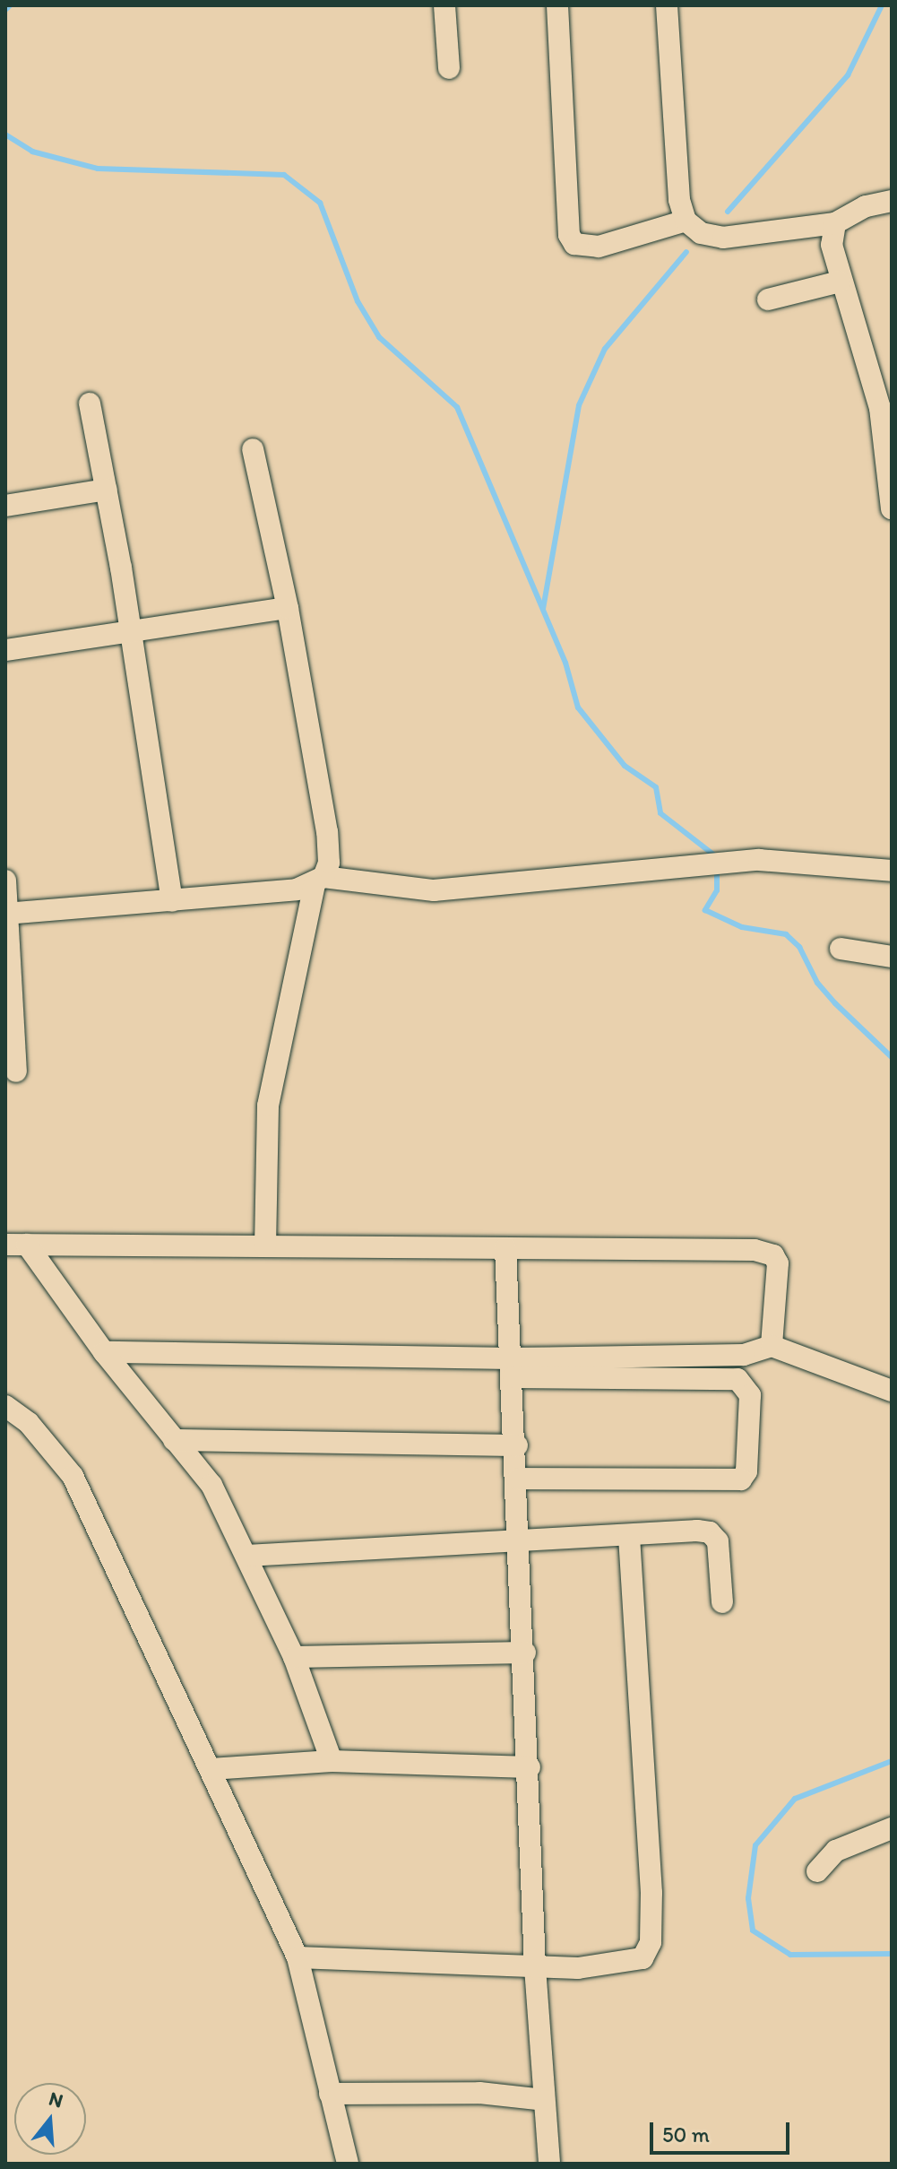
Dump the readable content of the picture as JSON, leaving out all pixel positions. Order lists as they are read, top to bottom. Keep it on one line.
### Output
{"scale_bar":"50 m","north":"top"}
